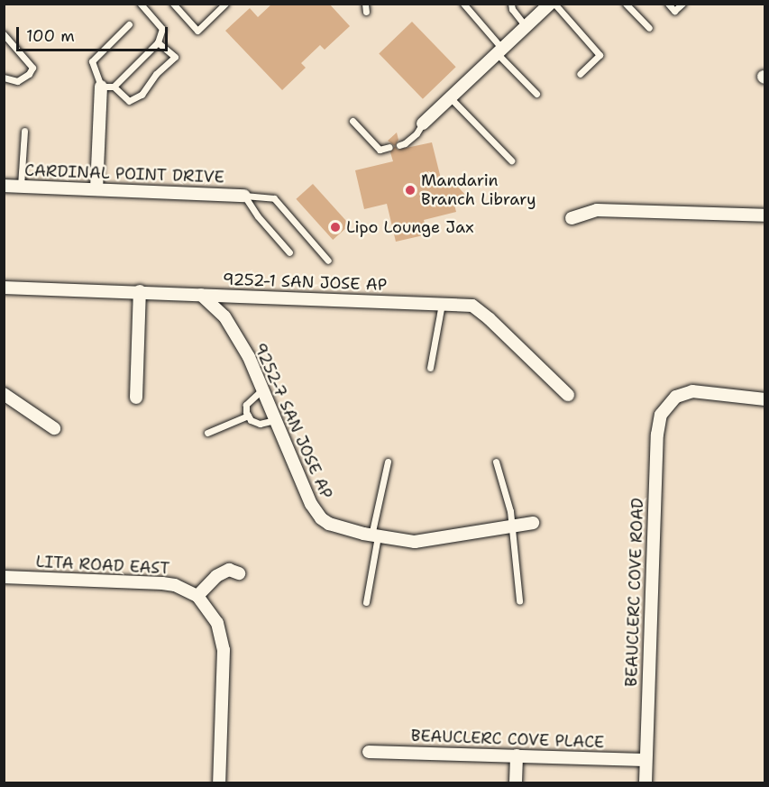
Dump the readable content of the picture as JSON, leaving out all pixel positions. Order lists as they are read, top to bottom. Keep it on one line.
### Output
{"streets":{"street":["CARDINAL POINT DRIVE","9252-1 SAN JOSE AP","9252-7 SAN JOSE AP","LITA ROAD EAST","BEAUCLERC COVE ROAD","BEAUCLERC COVE PLACE"]},"crossings":[["9252-1 SAN JOSE AP","9252-7 SAN JOSE AP"],["BEAUCLERC COVE ROAD","BEAUCLERC COVE PLACE"]],"places":["Mandarin Branch Library","Lipo Lounge Jax"],"scale_bar":"100 m"}
